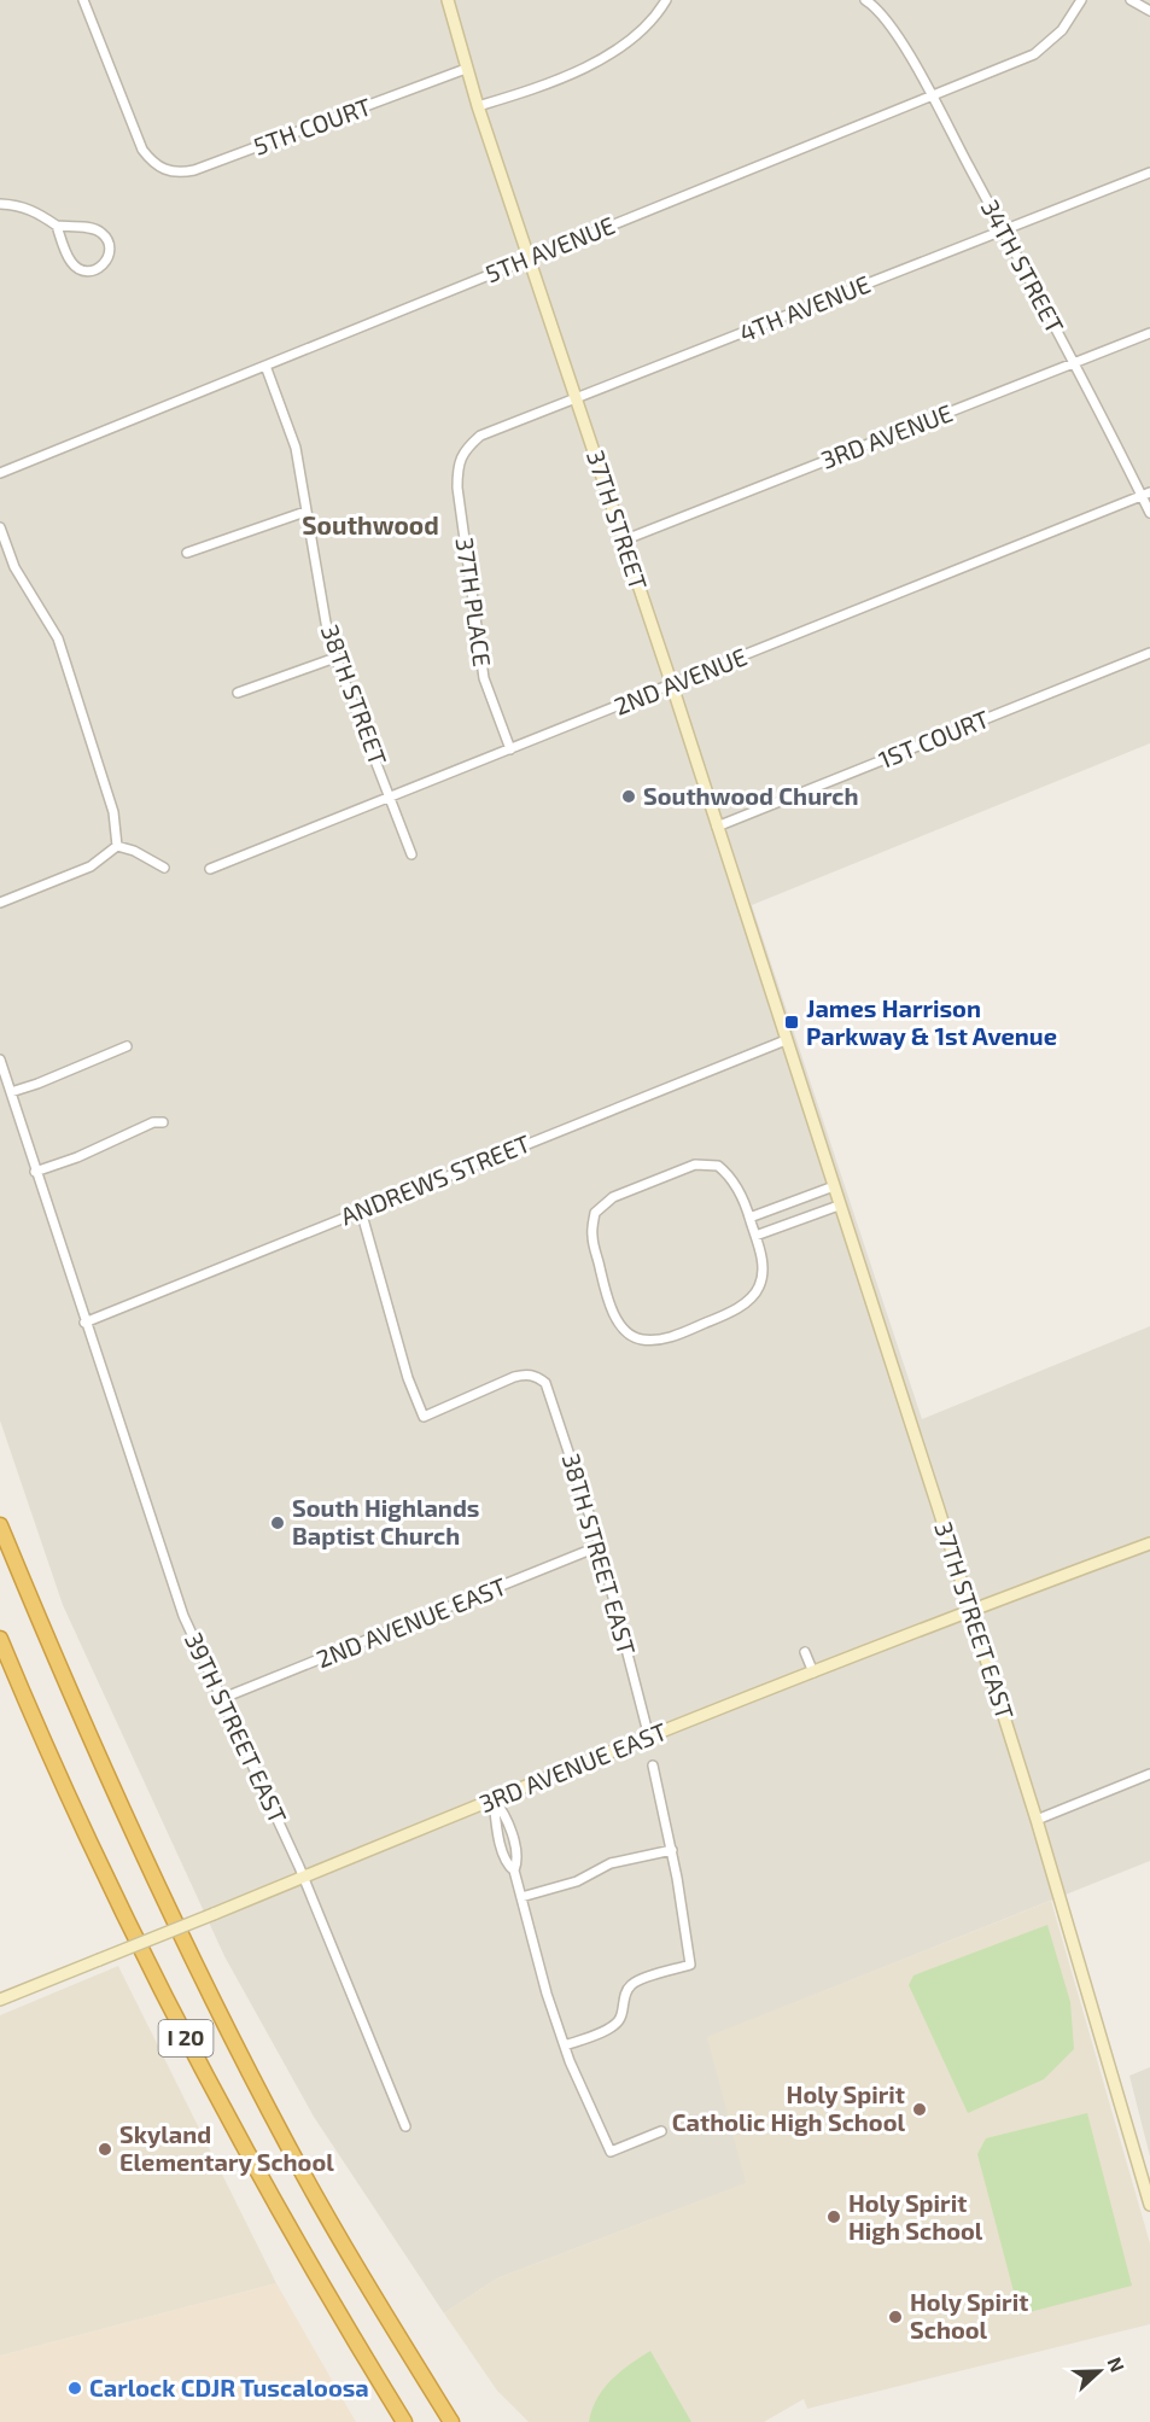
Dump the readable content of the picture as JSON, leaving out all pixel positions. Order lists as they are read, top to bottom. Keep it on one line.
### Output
{"streets":{"highway":["I 20"],"street":["5TH COURT","5TH AVENUE","34TH STREET","4TH AVENUE","3RD AVENUE","37TH STREET","37TH PLACE","2ND AVENUE","38TH STREET","1ST COURT","ANDREWS STREET","38TH STREET EAST","37TH STREET EAST","2ND AVENUE EAST","39TH STREET EAST","3RD AVENUE EAST"]},"crossings":[["5TH COURT","37TH STREET"],["5TH AVENUE","34TH STREET"],["5TH AVENUE","37TH STREET"],["5TH AVENUE","38TH STREET"],["34TH STREET","4TH AVENUE"],["34TH STREET","3RD AVENUE"],["34TH STREET","2ND AVENUE"],["4TH AVENUE","37TH STREET"],["4TH AVENUE","37TH PLACE"],["3RD AVENUE","37TH STREET"],["37TH STREET","2ND AVENUE"],["37TH STREET","1ST COURT"],["37TH STREET","ANDREWS STREET"],["37TH STREET","37TH STREET EAST"],["37TH PLACE","2ND AVENUE"],["2ND AVENUE","38TH STREET"],["ANDREWS STREET","38TH STREET EAST"],["ANDREWS STREET","37TH STREET EAST"],["ANDREWS STREET","39TH STREET EAST"],["38TH STREET EAST","2ND AVENUE EAST"],["38TH STREET EAST","3RD AVENUE EAST"],["37TH STREET EAST","3RD AVENUE EAST"],["2ND AVENUE EAST","39TH STREET EAST"],["39TH STREET EAST","3RD AVENUE EAST"]],"districts":["Southwood"],"places":{"other":["Southwood Church","South Highlands Baptist Church","Holy Spirit Catholic High School","Skyland Elementary School","Holy Spirit High School","Holy Spirit School","Carlock CDJR Tuscaloosa"],"transit":["James Harrison Parkway & 1st Avenue"]},"north":"right"}
